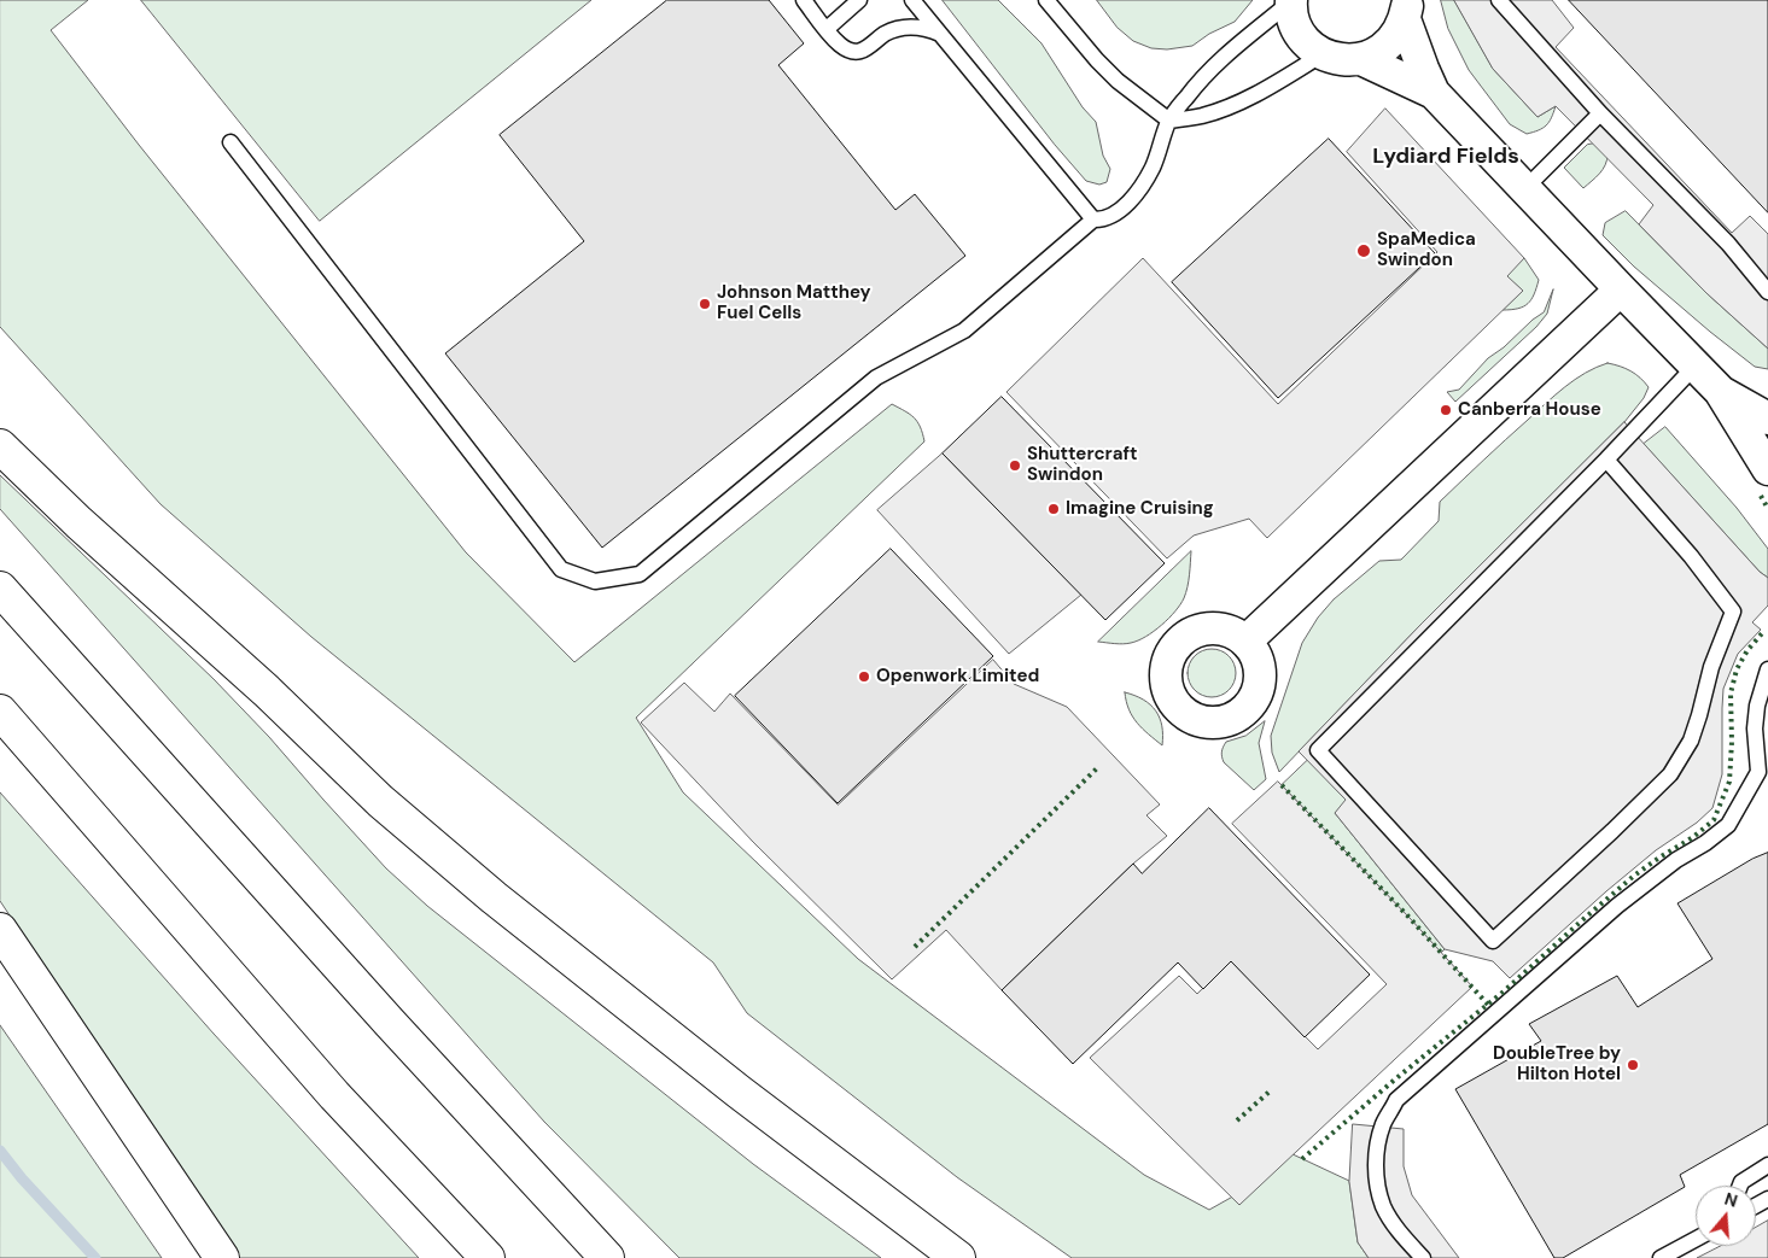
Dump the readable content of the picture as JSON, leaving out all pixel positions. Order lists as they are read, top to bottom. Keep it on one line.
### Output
{"districts":["Lydiard Fields"],"places":["SpaMedica Swindon","Johnson Matthey Fuel Cells","Canberra House","Shuttercraft Swindon","Imagine Cruising","Openwork Limited","DoubleTree by Hilton Hotel"],"north":"top"}
